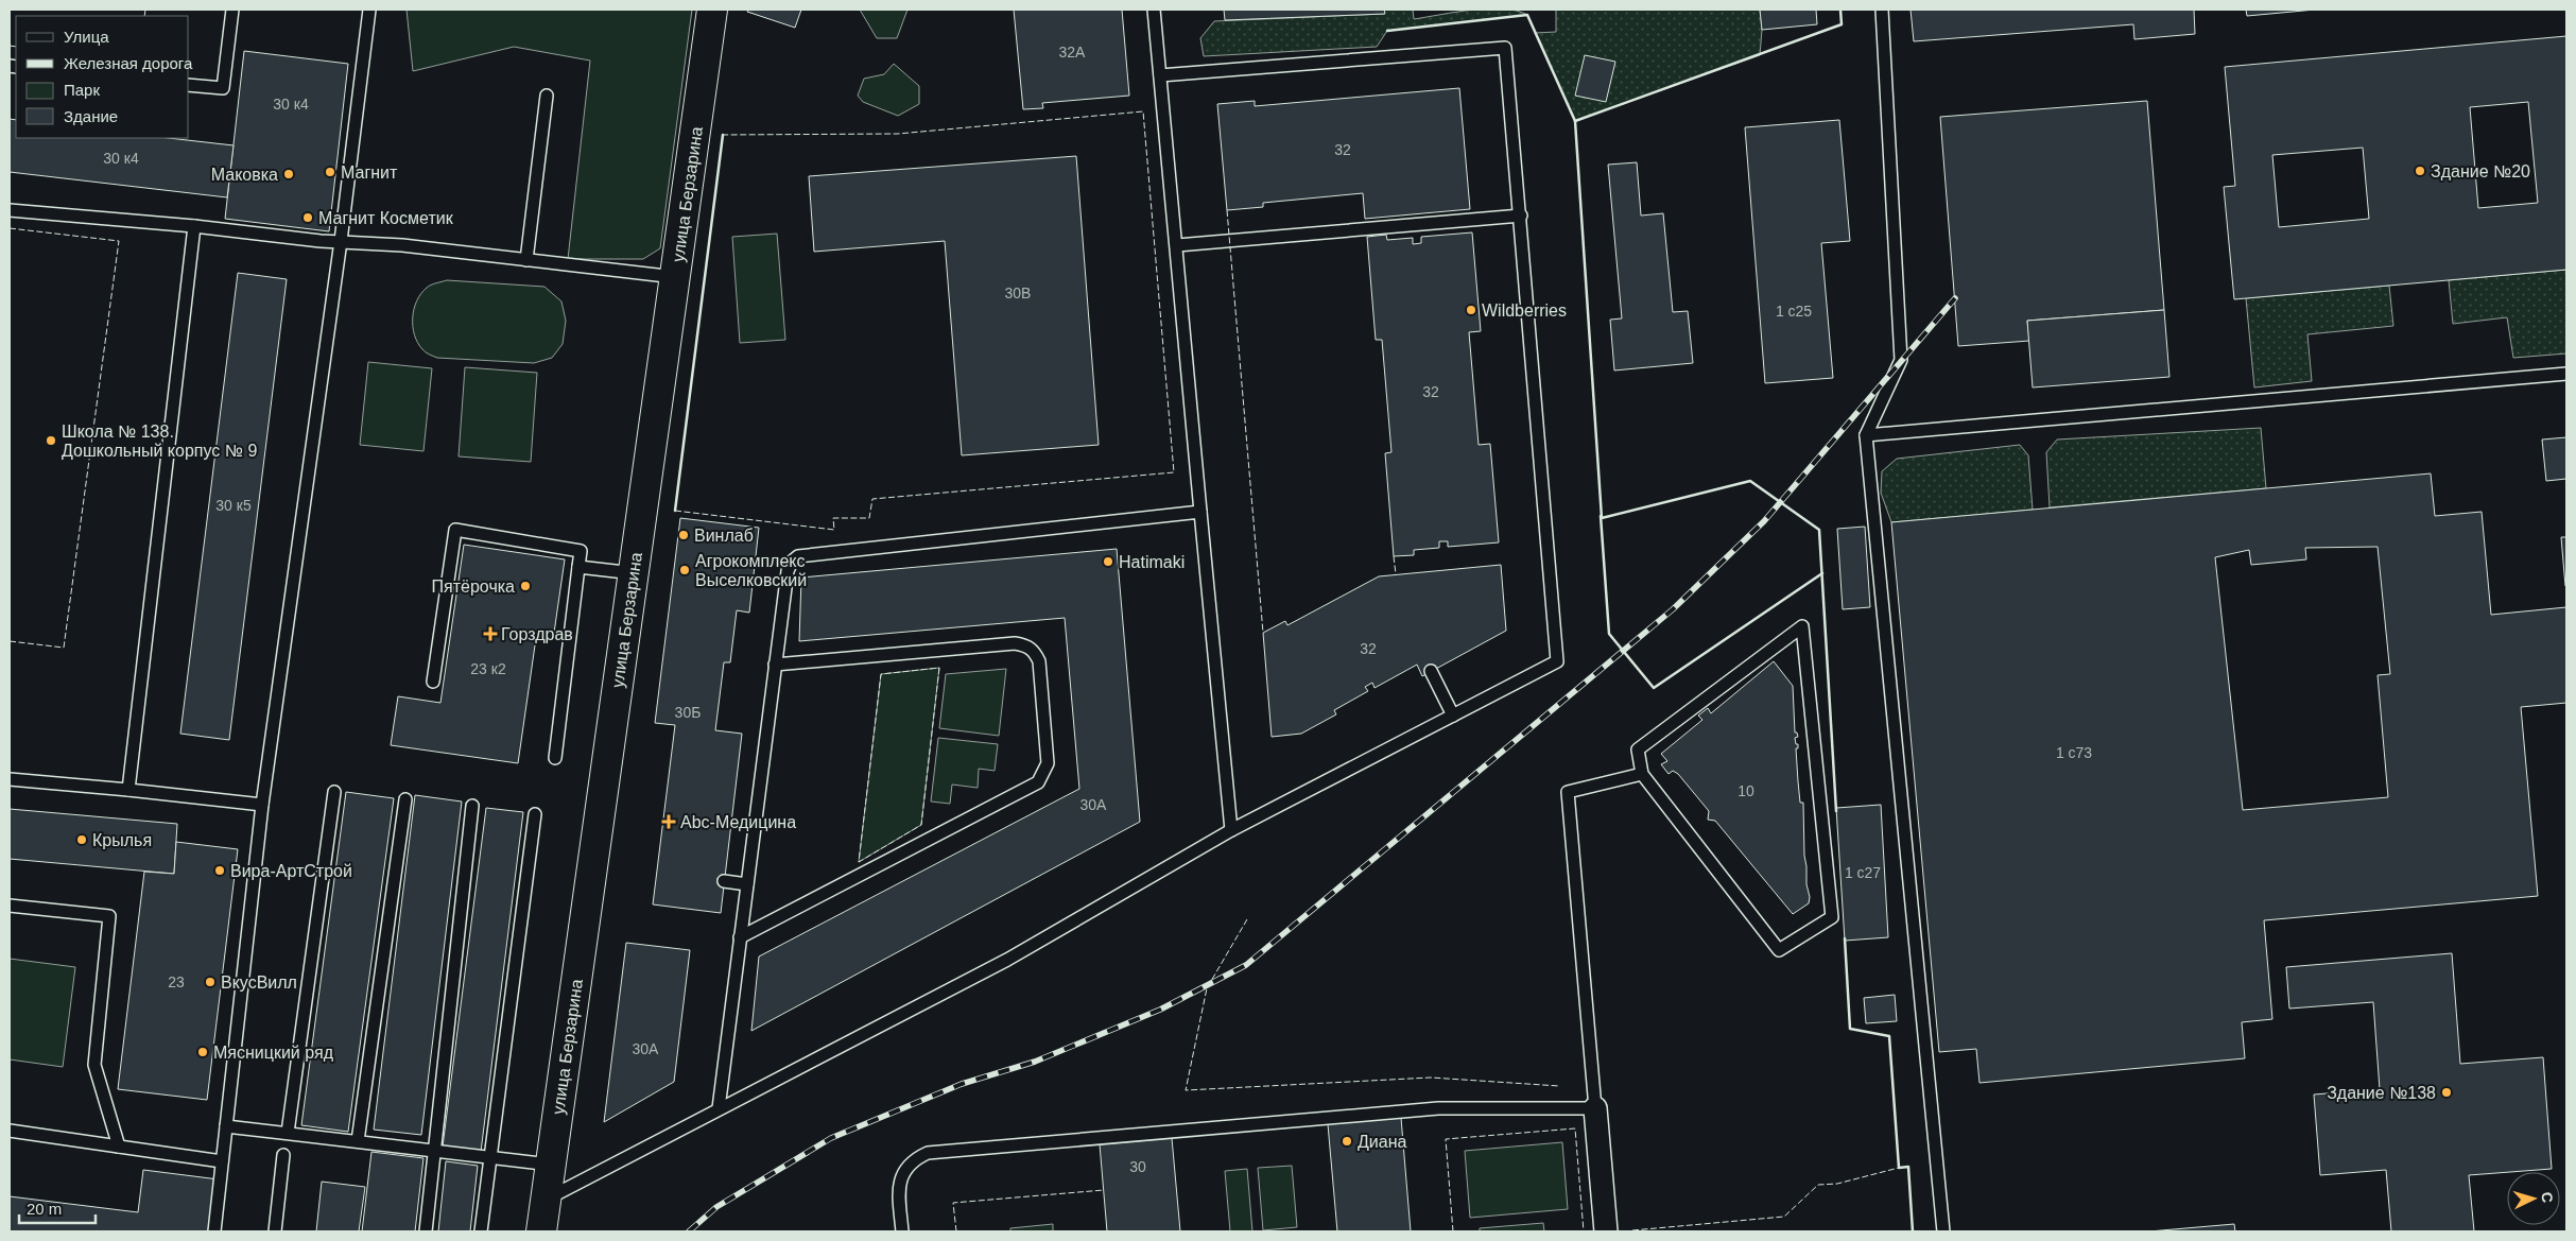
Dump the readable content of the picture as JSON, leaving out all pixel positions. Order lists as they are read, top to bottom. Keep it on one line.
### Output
{"streets":{"street":["улица Берзарина"]},"places":{"other":["Здание №20","Магнит","Маковка","Магнит Косметик","Wildberries","Школа № 138. Дошкольный корпус № 9","Винлаб","Hatimaki","Агрокомплекс Выселковский","Пятёрочка","Крылья","Вира-АртСтрой","ВкусВилл","Мясницкий ряд","Здание №138","Диана"],"health":["Горздрав","Abc-Медицина"]},"house_numbers":["32А","30 к4","32","30 к4","30В","1 с25","32","30 к5","32","23 к2","30Б","1 с73","10","30А","1 с27","23","30А","30"],"legend":["Улица","Железная дорога","Парк","Здание"],"scale_bar":"20 m","north":"right"}
